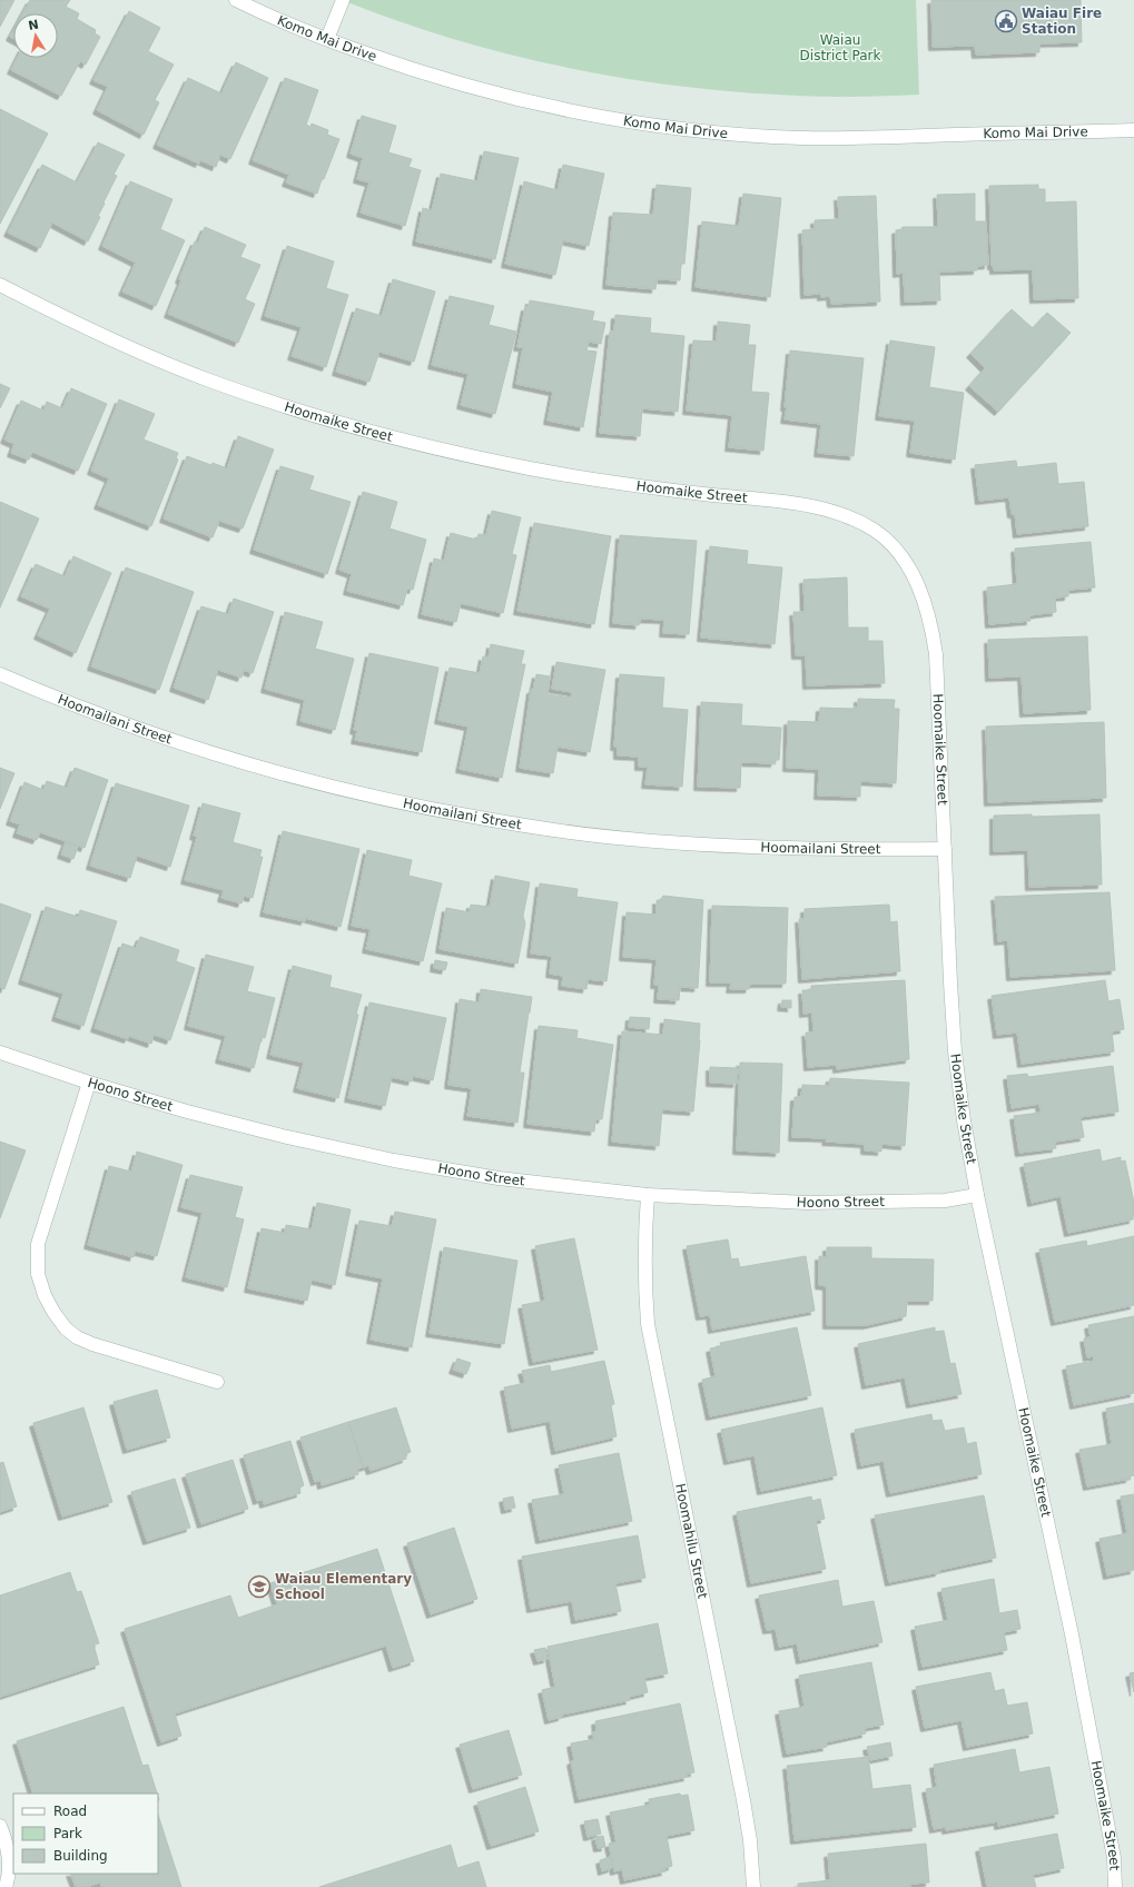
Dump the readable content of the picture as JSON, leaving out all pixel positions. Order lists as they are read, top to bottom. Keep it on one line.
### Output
{"streets":{"street":["Komo Mai Drive","Hoomaike Street","Hoomailani Street","Hoono Street","Hoomahilu Street"]},"crossings":[["Hoomaike Street","Hoomailani Street"],["Hoomaike Street","Hoono Street"],["Hoono Street","Hoomahilu Street"]],"parks":["Waiau District Park"],"places":{"public building":["Waiau Fire Station"],"school or university":["Waiau Elementary School"]},"legend":["Road","Park","Building"],"north":"top"}
